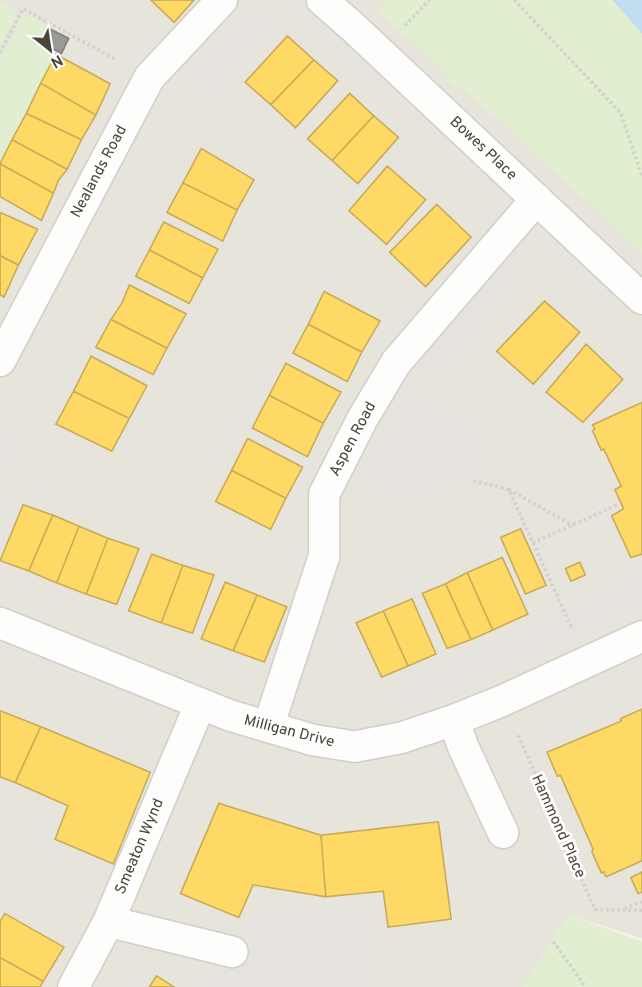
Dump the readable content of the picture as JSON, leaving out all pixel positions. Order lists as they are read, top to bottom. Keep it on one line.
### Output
{"streets":{"street":["Bowes Place","Nealands Road","Aspen Road","Milligan Drive","Smeaton Wynd"],"path":["Hammond Place"]},"crossings":[["Bowes Place","Aspen Road"],["Aspen Road","Milligan Drive"],["Milligan Drive","Hammond Place"],["Milligan Drive","Smeaton Wynd"]],"north":"bottom right"}
